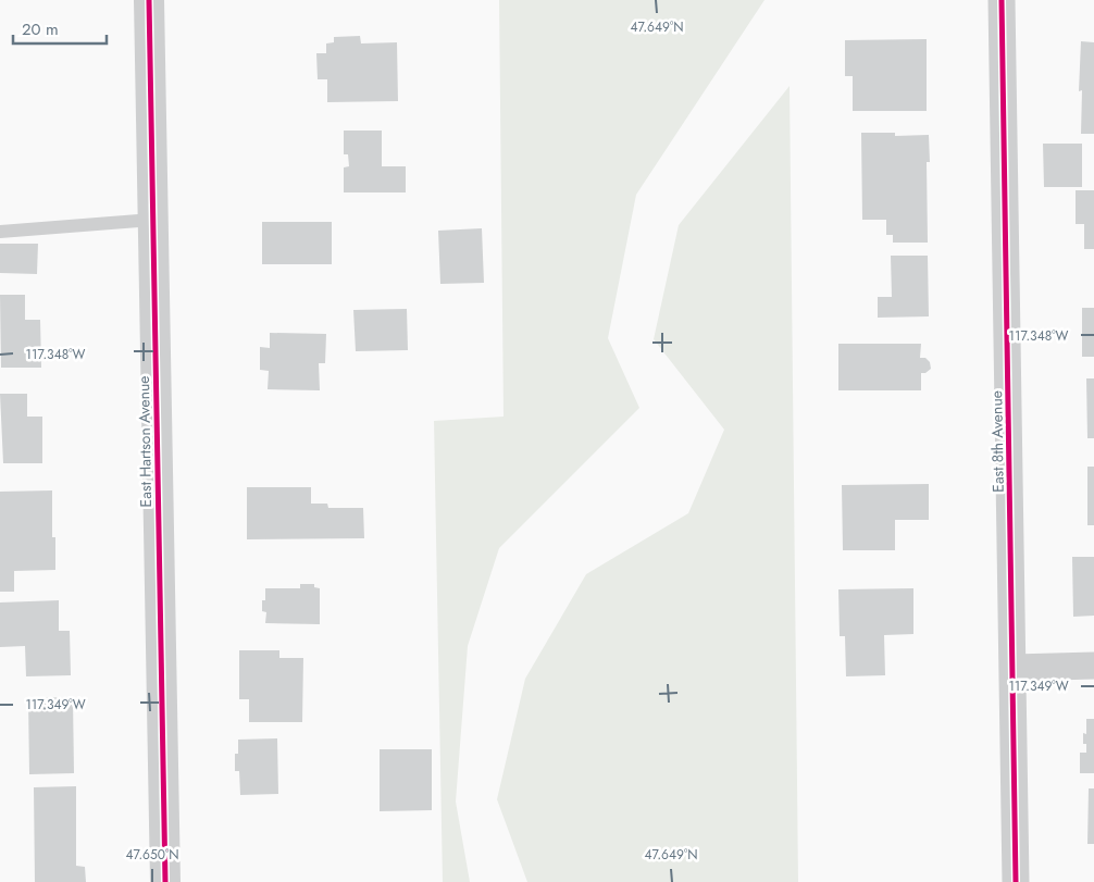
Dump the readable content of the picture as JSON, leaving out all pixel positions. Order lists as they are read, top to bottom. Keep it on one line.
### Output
{"streets":{"street":["East Hartson Avenue","East 8th Avenue"]},"scale_bar":"20 m","coordinates":["47.649°N","117.348°W","117.349°W","47.650°N"]}
